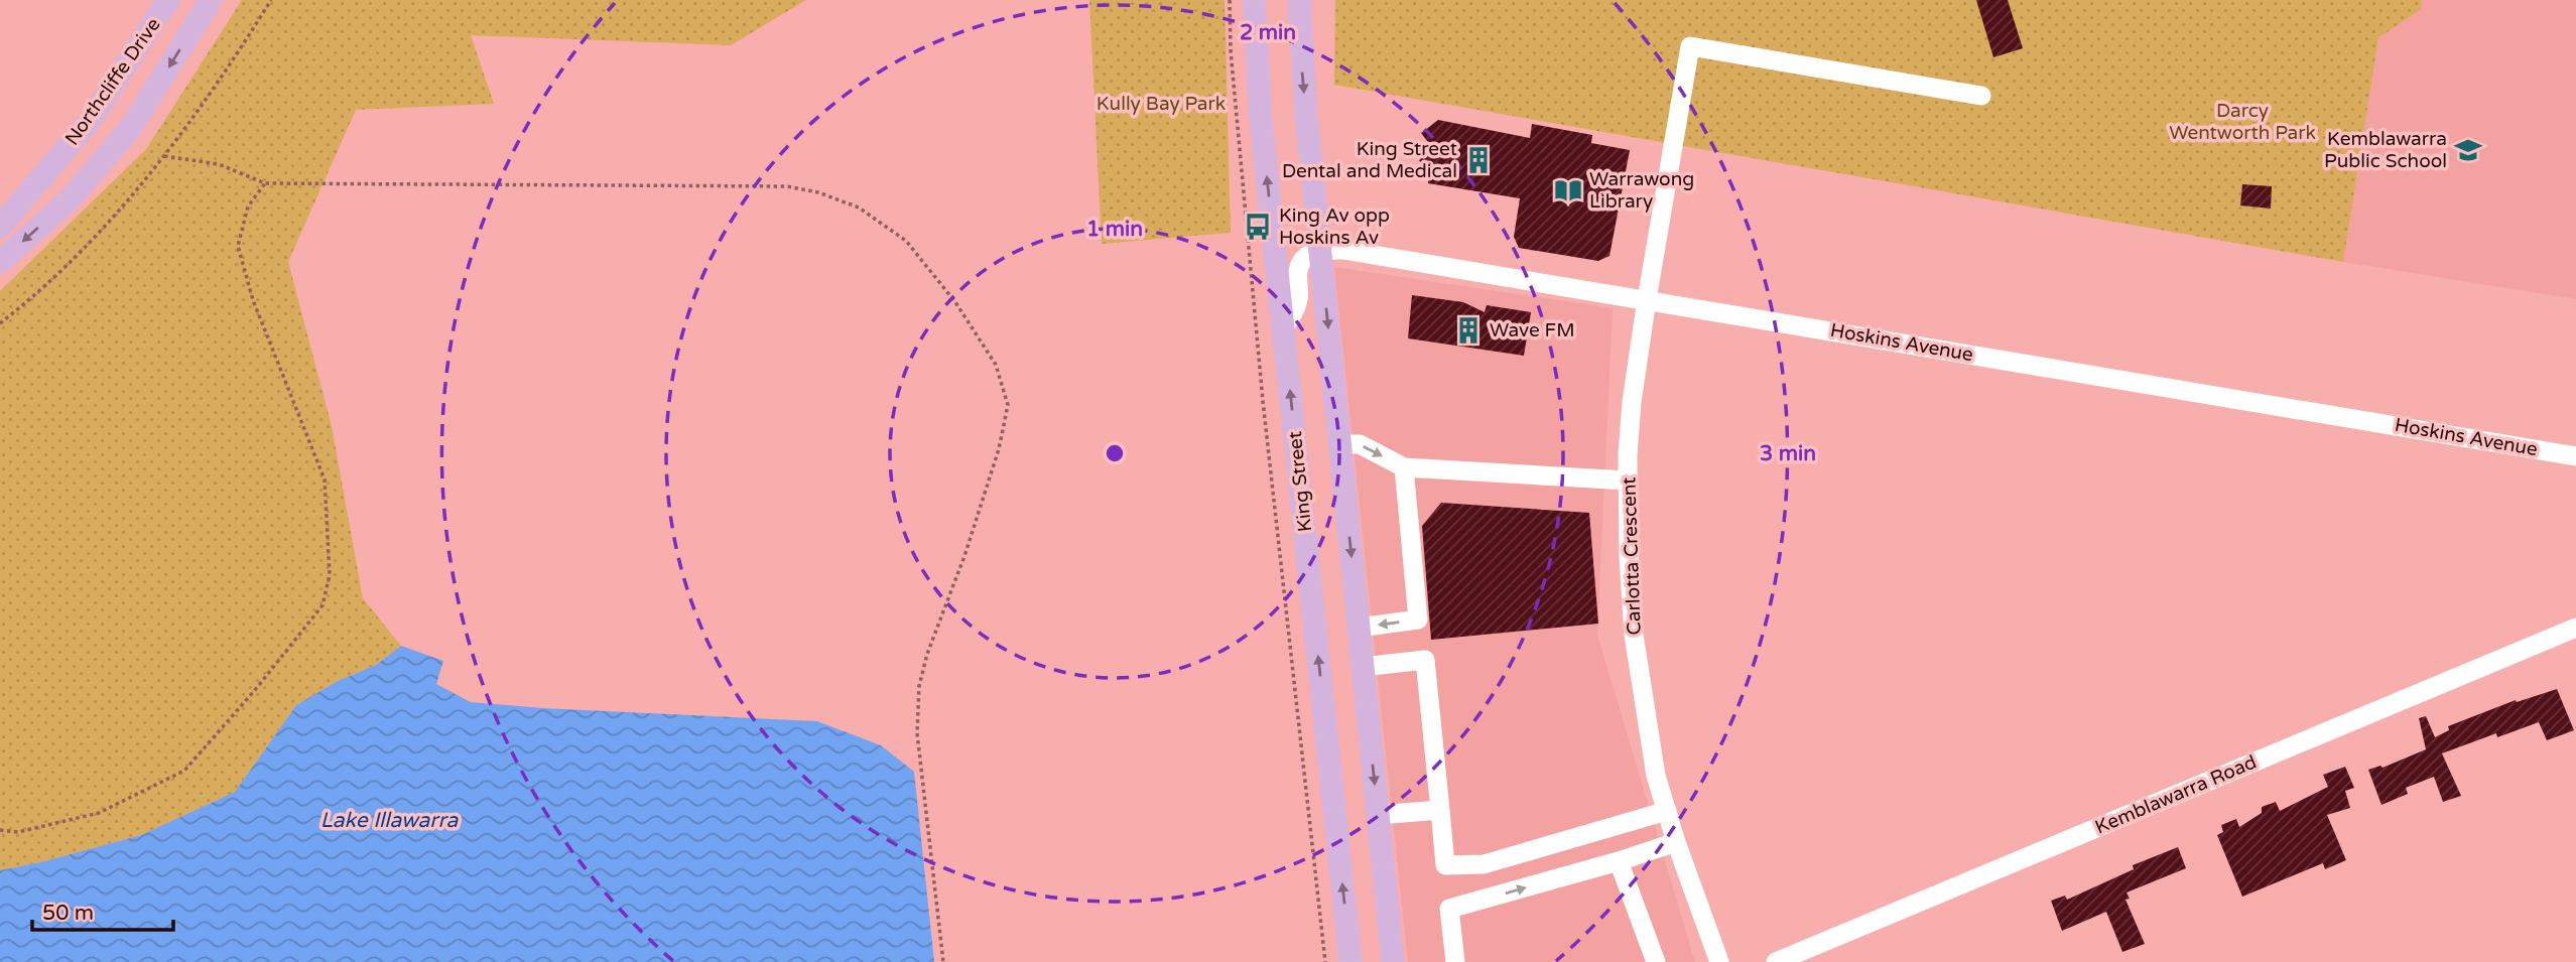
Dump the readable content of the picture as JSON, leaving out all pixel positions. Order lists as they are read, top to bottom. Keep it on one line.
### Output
{"streets":{"main road":["Northcliffe Drive","King Street"],"street":["Hoskins Avenue","Carlotta Crescent","Kemblawarra Road"]},"crossings":[["Hoskins Avenue","Carlotta Crescent"]],"water":["Lake Illawarra"],"parks":["Kully Bay Park","Darcy Wentworth Park"],"places":{"school or university":["Kemblawarra Public School"],"building":["King Street Dental and Medical","Wave FM"],"library":["Warrawong Library"],"bus stop":["King Av opp Hoskins Av"]},"scale_bar":"50 m","rings":["2 min","1 min","3 min"]}
